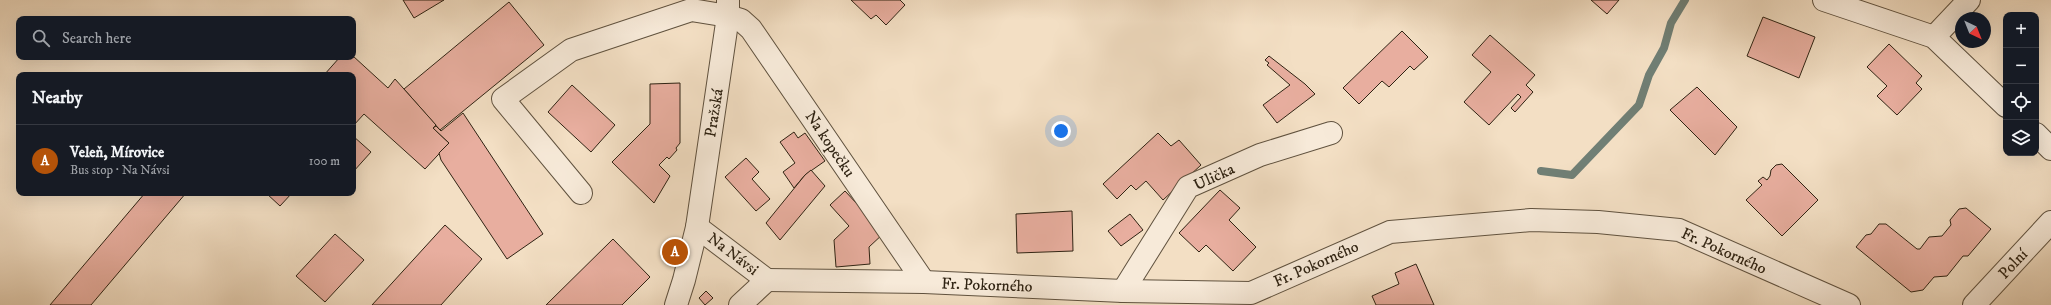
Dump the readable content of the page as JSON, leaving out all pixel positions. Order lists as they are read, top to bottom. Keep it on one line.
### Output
{"streets":{"street":["Pražská","Na kopečku","Ulička","Fr. Pokorného","Na Návsi","Polní"]},"crossings":[["Pražská","Na kopečku"],["Pražská","Na Návsi"],["Na kopečku","Fr. Pokorného"],["Ulička","Fr. Pokorného"],["Fr. Pokorného","Na Návsi"]],"north":"bottom right","page":{"map_buttons":["+","−"],"search":"Search here","heading":"Nearby","list":[{"mark":"A","name":"Veleň, Mírovice","note":"Bus stop · Na Návsi","value":"100 m"}],"pins":"A"}}
